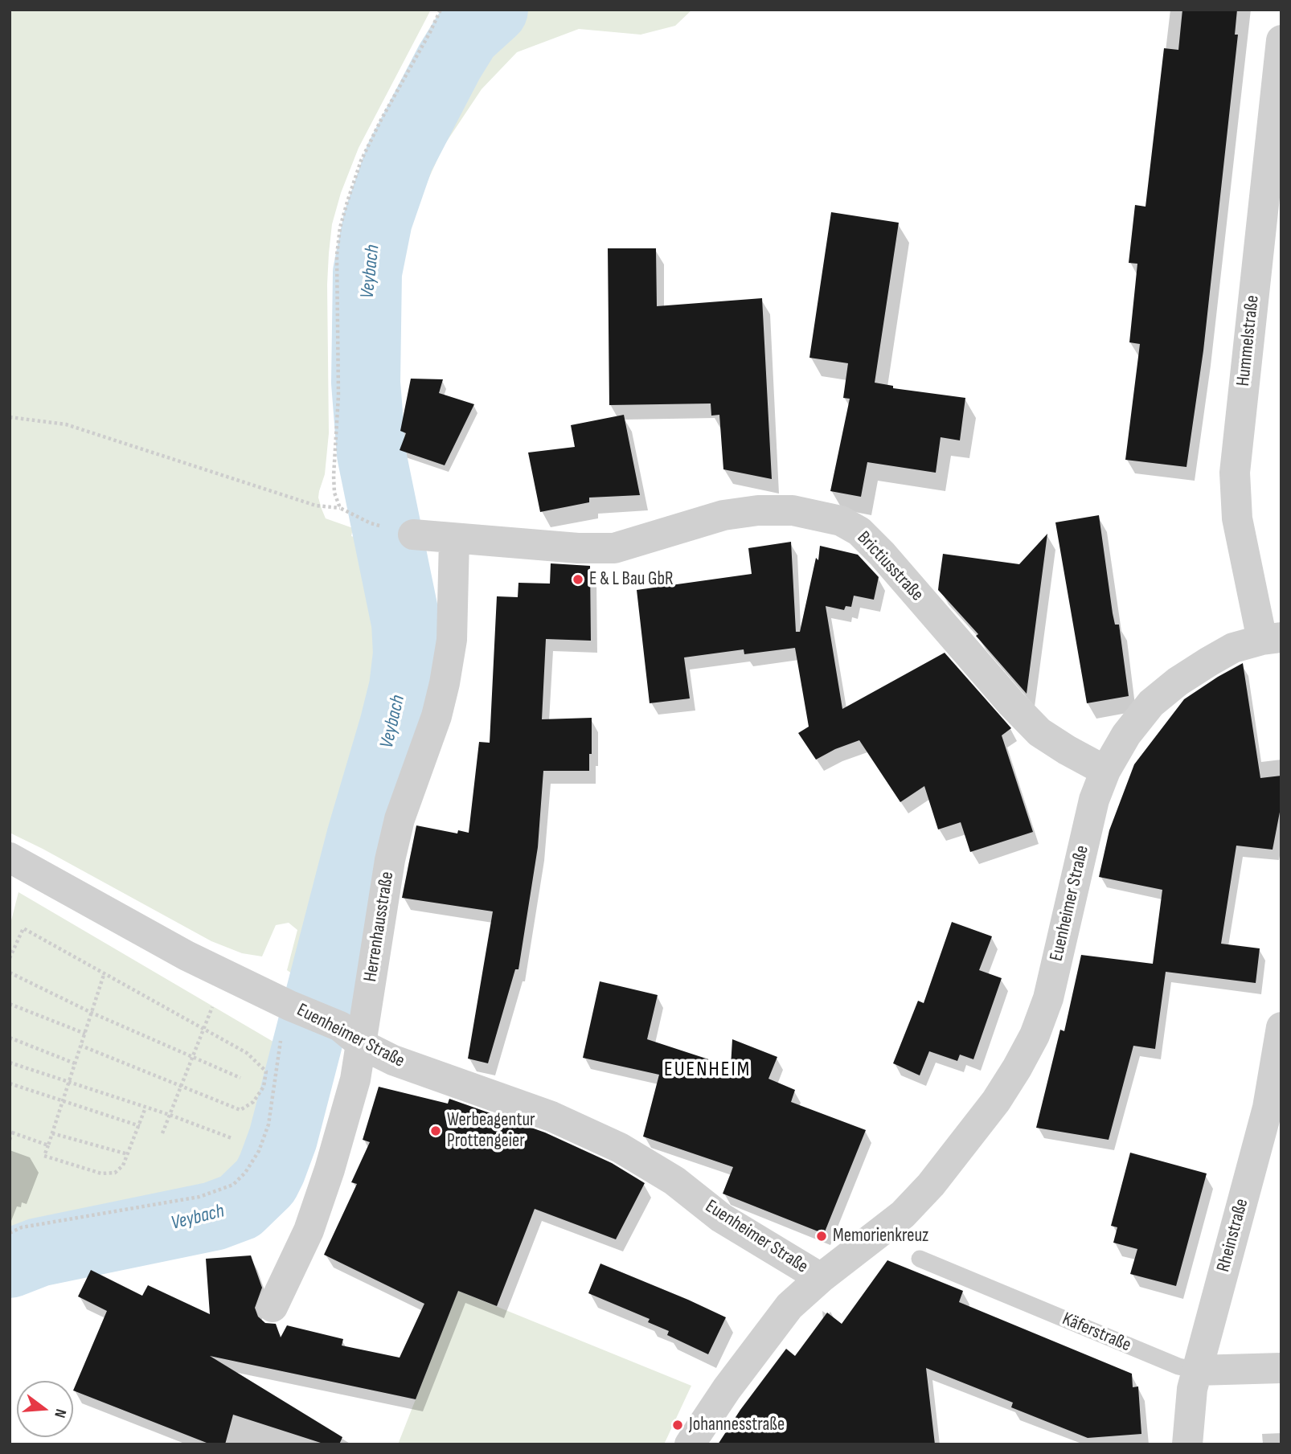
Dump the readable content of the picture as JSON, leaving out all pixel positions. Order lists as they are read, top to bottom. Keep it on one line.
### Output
{"streets":{"street":["Hummelstraße","Brictiusstraße","Euenheimer Straße","Herrenhausstraße","Rheinstraße","Käferstraße"]},"crossings":[["Hummelstraße","Euenheimer Straße"],["Brictiusstraße","Euenheimer Straße"],["Brictiusstraße","Herrenhausstraße"],["Euenheimer Straße","Herrenhausstraße"],["Rheinstraße","Käferstraße"]],"districts":["EUENHEIM"],"water":["Veybach"],"places":["E & L Bau GbR","Werbeagentur Prottengeier","Memorienkreuz","Johannesstraße"],"north":"right"}
